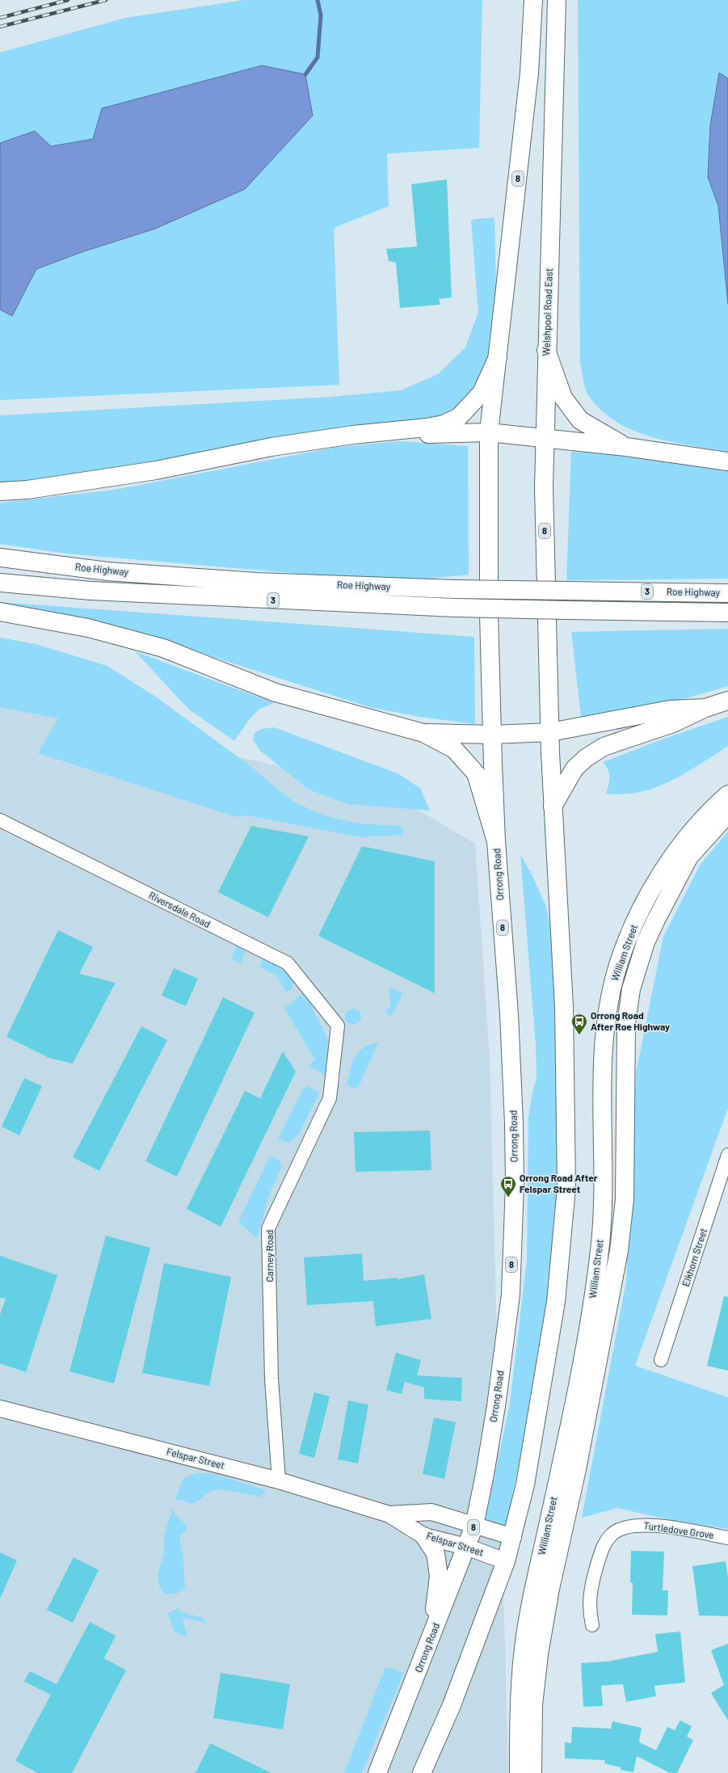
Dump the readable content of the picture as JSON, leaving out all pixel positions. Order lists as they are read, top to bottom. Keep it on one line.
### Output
{"streets":{"main road":["8","Welshpool Road East","Roe Highway","3","Orrong Road","William Street"],"street":["Riversdale Road","Carney Road","Elkhorn Street","Felspar Street","Turtledove Grove"]},"crossings":[["8","Welshpool Road East"],["8","Orrong Road"],["8","Felspar Street"],["Orrong Road","Felspar Street"],["Riversdale Road","Carney Road"],["Carney Road","Felspar Street"]],"places":{"bus stop":["Orrong Road After Roe Highway","Orrong Road After Felspar Street"]}}
